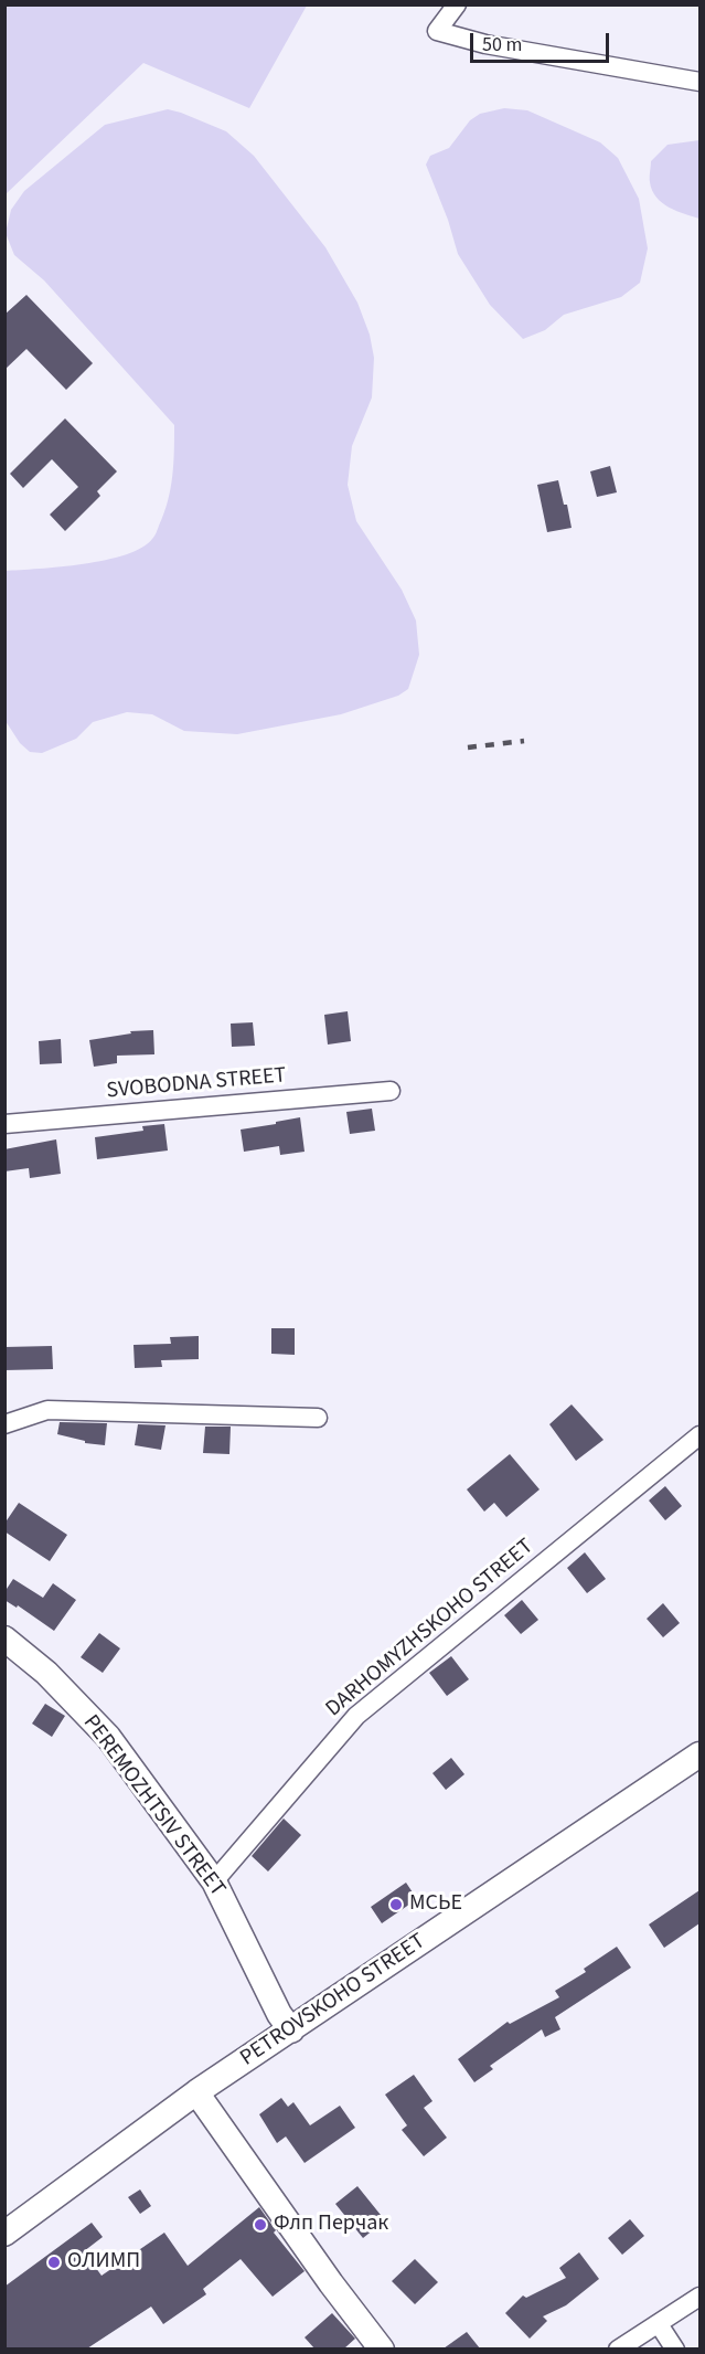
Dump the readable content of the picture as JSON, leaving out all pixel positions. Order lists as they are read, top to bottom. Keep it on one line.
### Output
{"streets":{"main road":["PEREMOZHTSIV STREET","PETROVSKOHO STREET"],"street":["SVOBODNA STREET","DARHOMYZHSKOHO STREET"]},"crossings":[["DARHOMYZHSKOHO STREET","PEREMOZHTSIV STREET"],["PEREMOZHTSIV STREET","PETROVSKOHO STREET"]],"places":["МСЬЕ","Флп Перчак","ОЛИМП"],"scale_bar":"50 m"}
